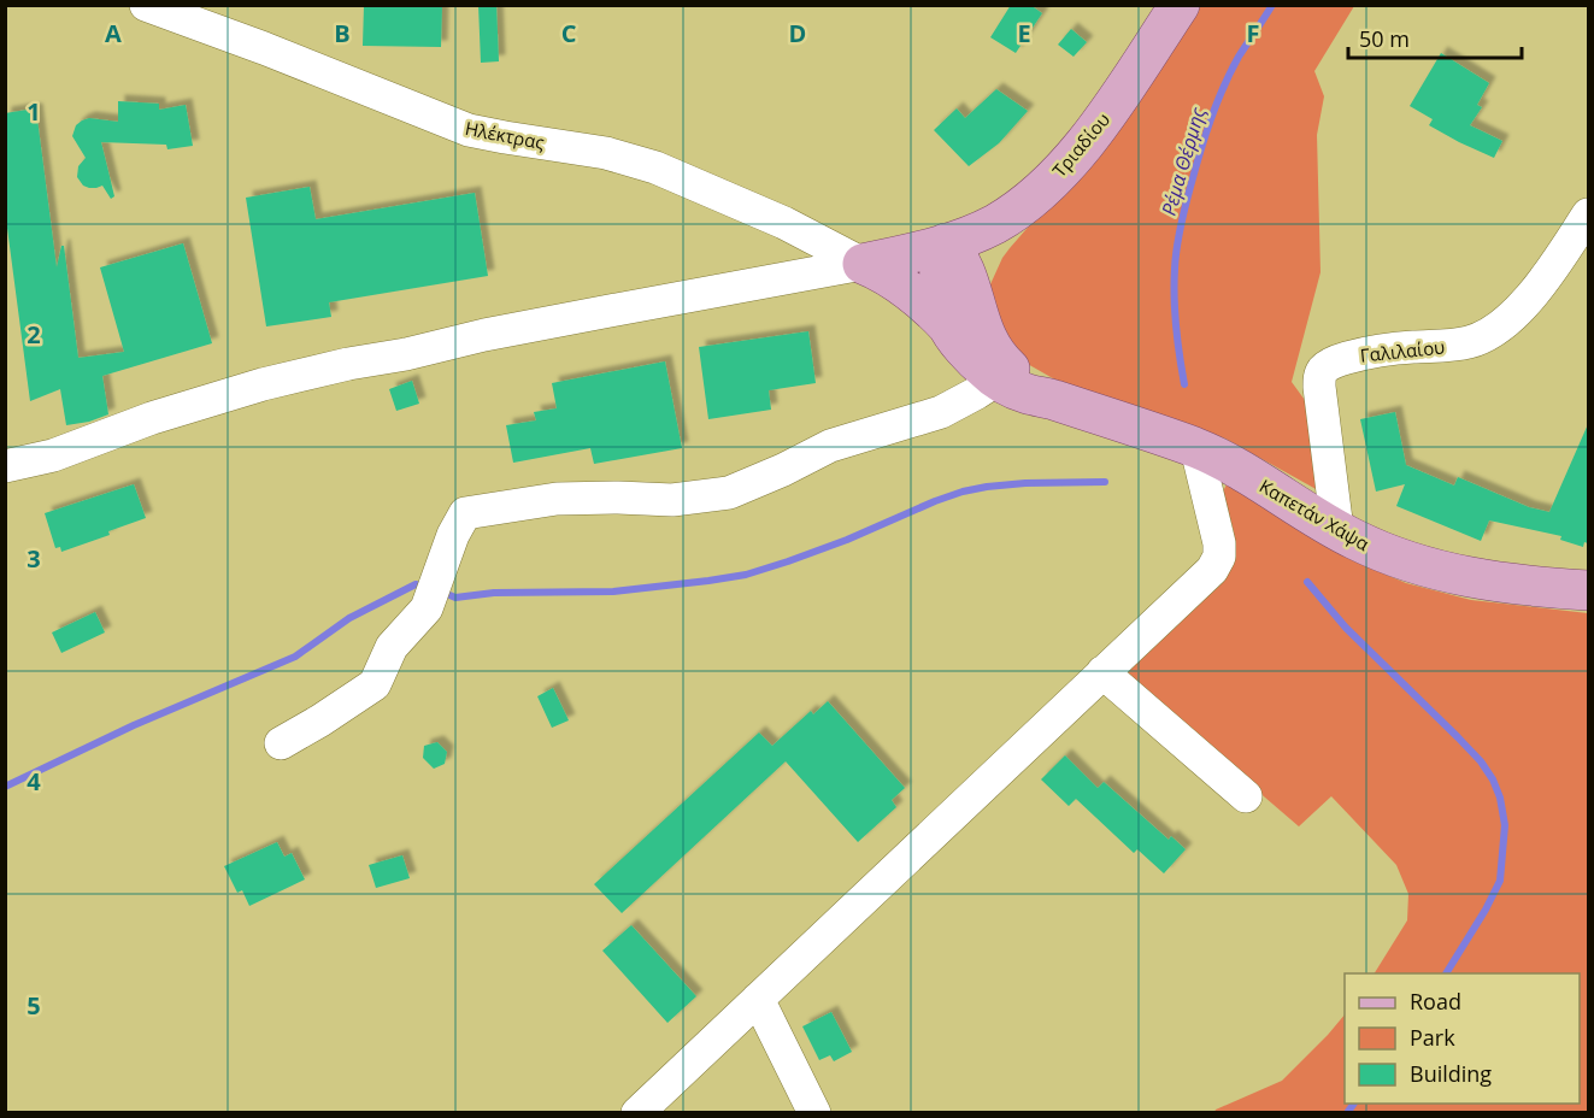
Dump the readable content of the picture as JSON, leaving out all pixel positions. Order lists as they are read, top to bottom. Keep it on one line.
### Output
{"streets":{"main road":["Τριαδίου","Καπετάν Χάψα"],"street":["Ηλέκτρας","Γαλιλαίου"]},"crossings":[["Ηλέκτρας","Τριαδίου"],["Τριαδίου","Καπετάν Χάψα"],["Γαλιλαίου","Καπετάν Χάψα"]],"water":["Ρέμα Θέρμης"],"legend":["Road","Park","Building"],"scale_bar":"50 m","grid":{"columns":["A","B","C","D","E","F"],"rows":["1","2","3","4","5"]}}
